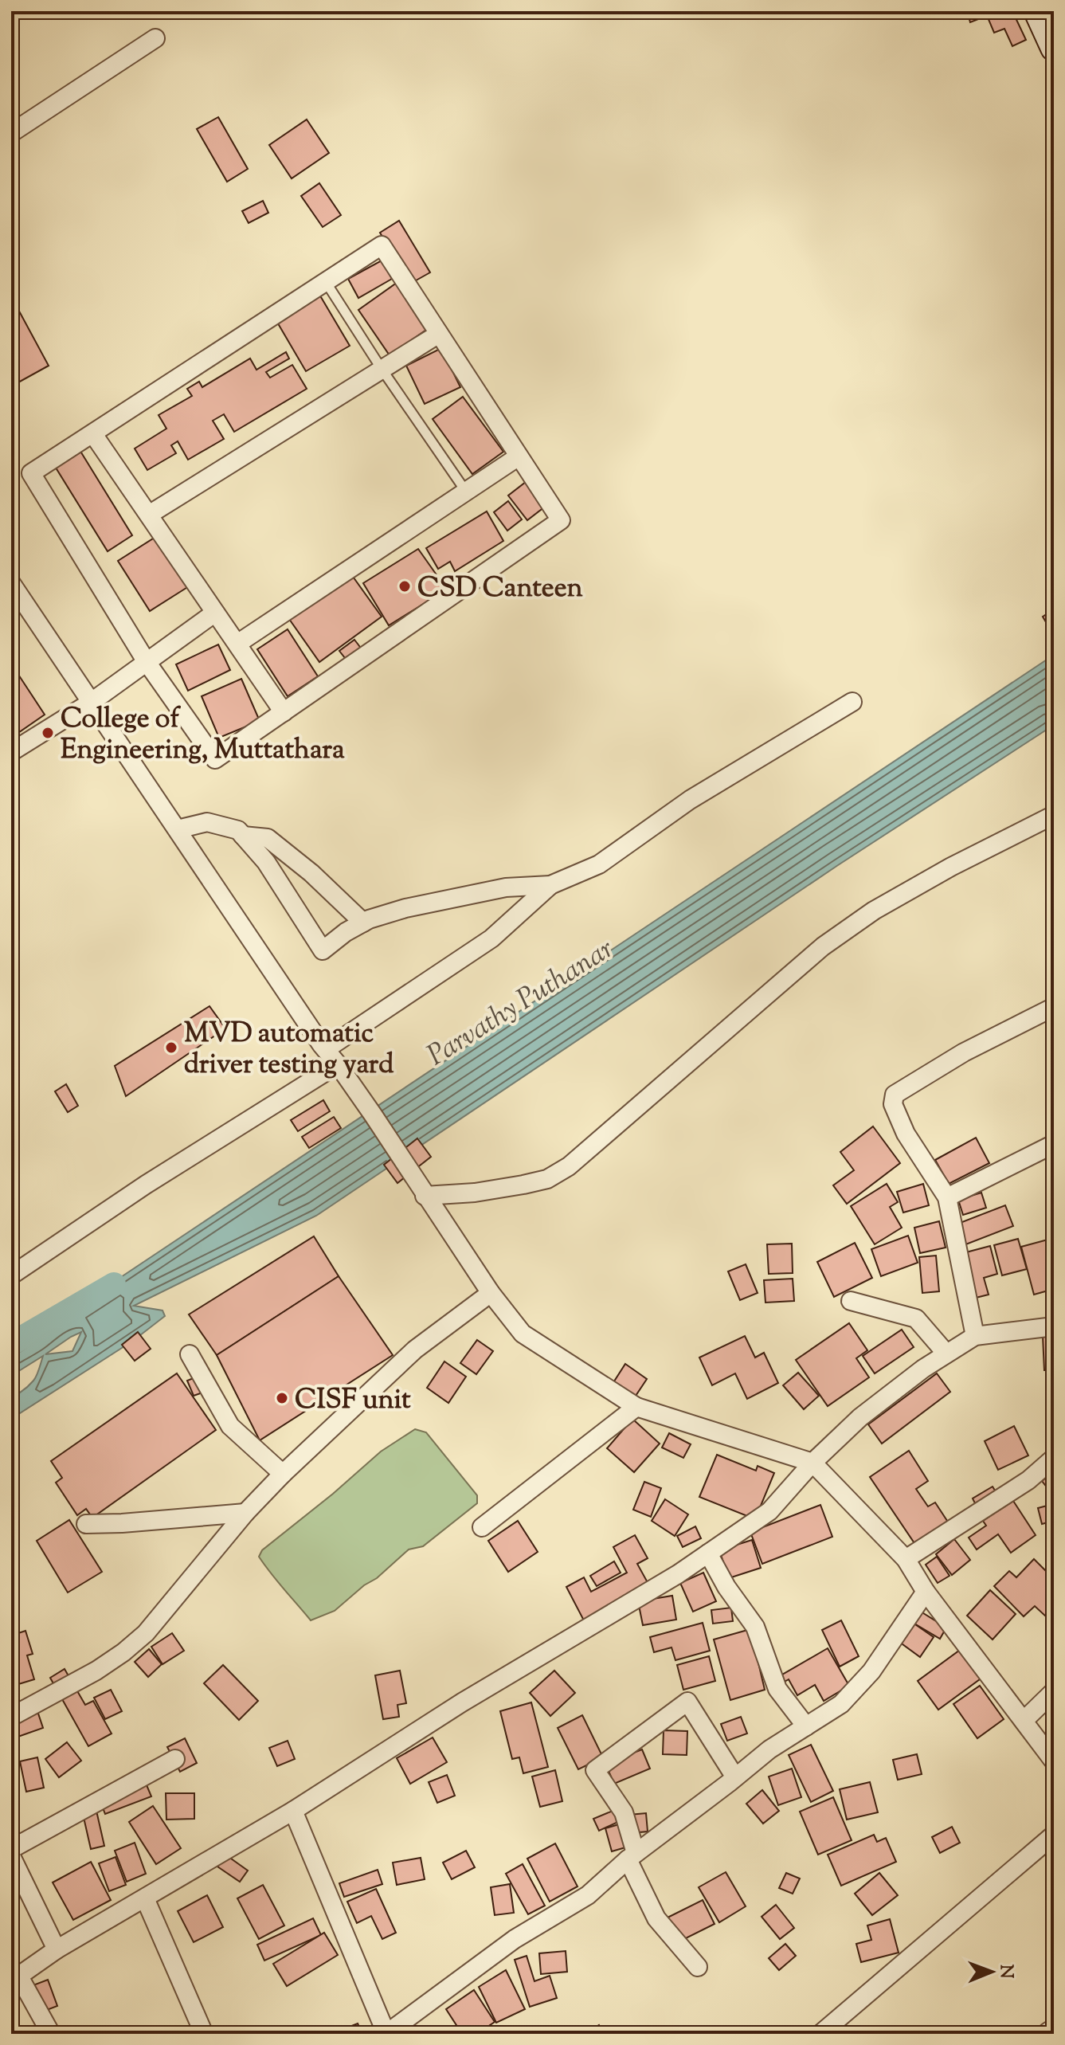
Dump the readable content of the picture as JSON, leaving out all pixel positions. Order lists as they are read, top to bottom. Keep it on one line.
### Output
{"water":["Parvathy Puthanar"],"places":["CSD Canteen","College of Engineering, Muttathara","MVD automatic driver testing yard","CISF unit"],"north":"right"}
